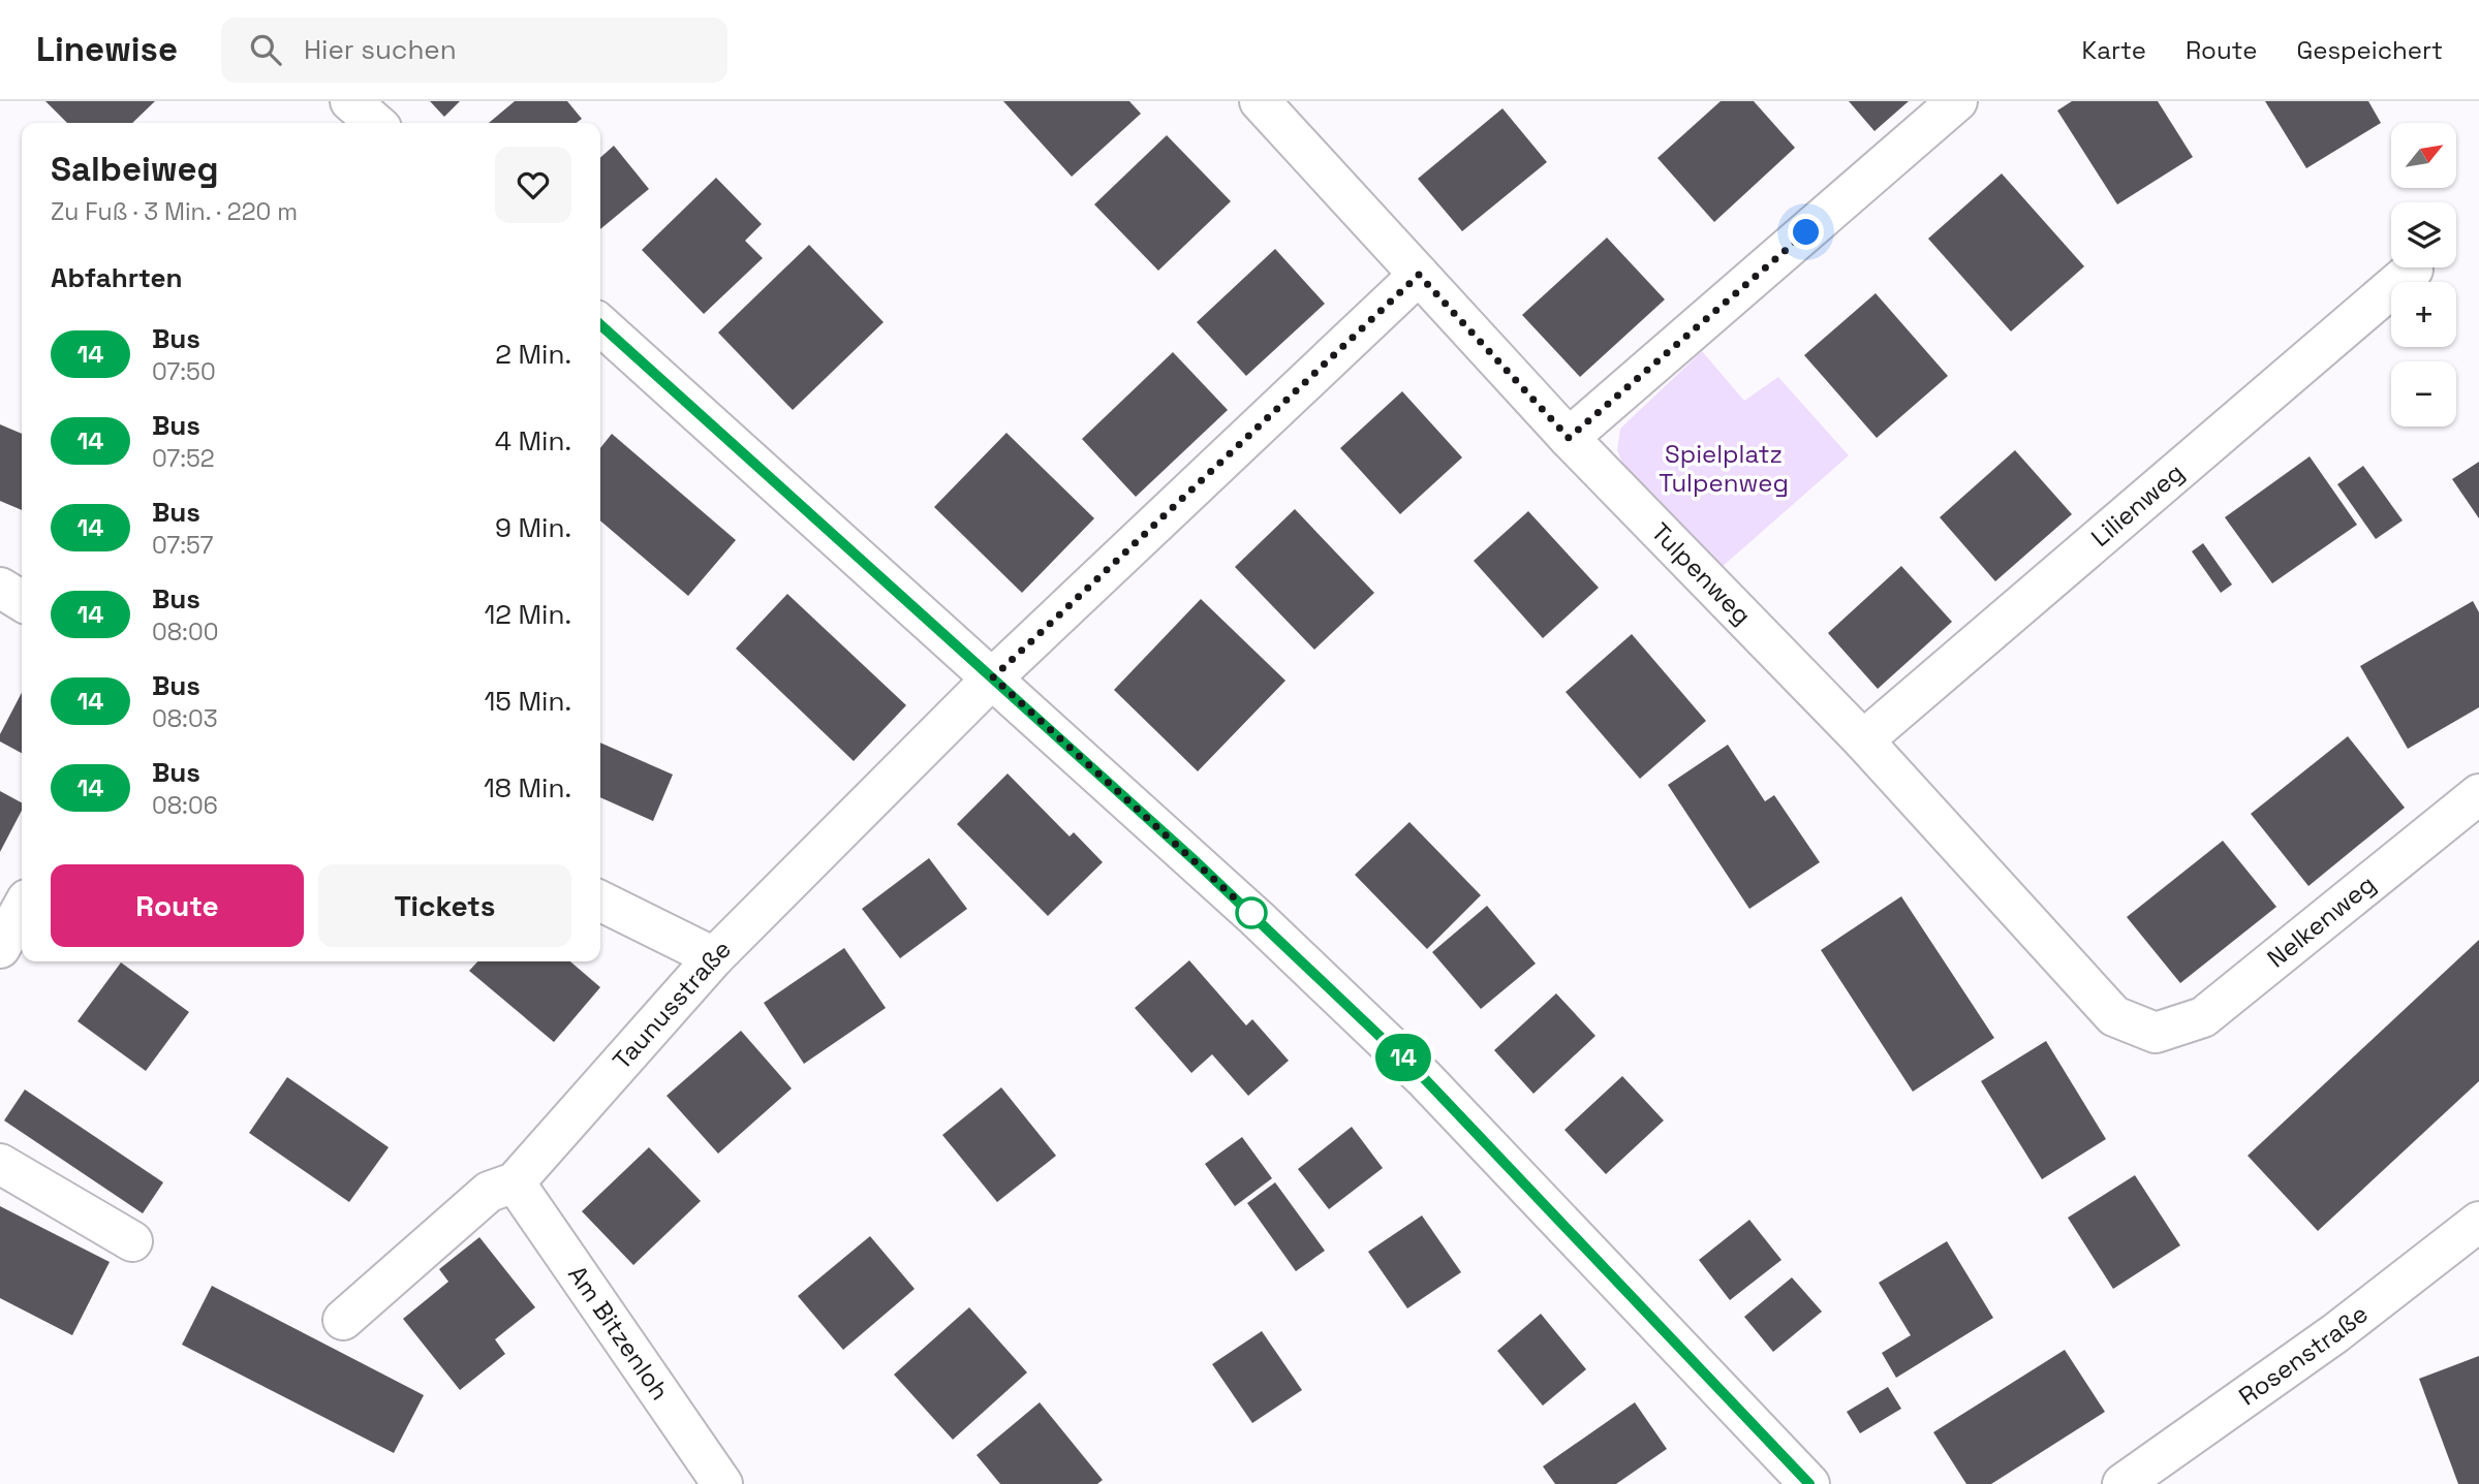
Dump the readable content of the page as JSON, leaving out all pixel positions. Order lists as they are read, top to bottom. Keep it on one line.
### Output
{"streets":{"street":["Lilienweg","Tulpenweg","Nelkenweg","Taunusstraße","Am Bitzenloh","Rosenstraße"]},"crossings":[["Lilienweg","Tulpenweg"],["Tulpenweg","Nelkenweg"],["Tulpenweg","Taunusstraße"],["Taunusstraße","Am Bitzenloh"]],"parks":["Spielplatz Tulpenweg"],"lines":["bus line 14"],"north":"top right","page":{"header":"Linewise","search":"Hier suchen","nav":["Karte","Route","Gespeichert"],"on_map":"14","map_buttons":["+","−"],"heading":[["Salbeiweg","Zu Fuß · 3 Min. · 220 m"],"Abfahrten"],"list":[{"mark":"14","name":"Bus","note":"07:50","value":"2 Min."},{"mark":"14","name":"Bus","note":"07:52","value":"4 Min."},{"mark":"14","name":"Bus","note":"07:57","value":"9 Min."},{"mark":"14","name":"Bus","note":"08:00","value":"12 Min."},{"mark":"14","name":"Bus","note":"08:03","value":"15 Min."},{"mark":"14","name":"Bus","note":"08:06","value":"18 Min."}],"buttons":["Route","Tickets"]}}
